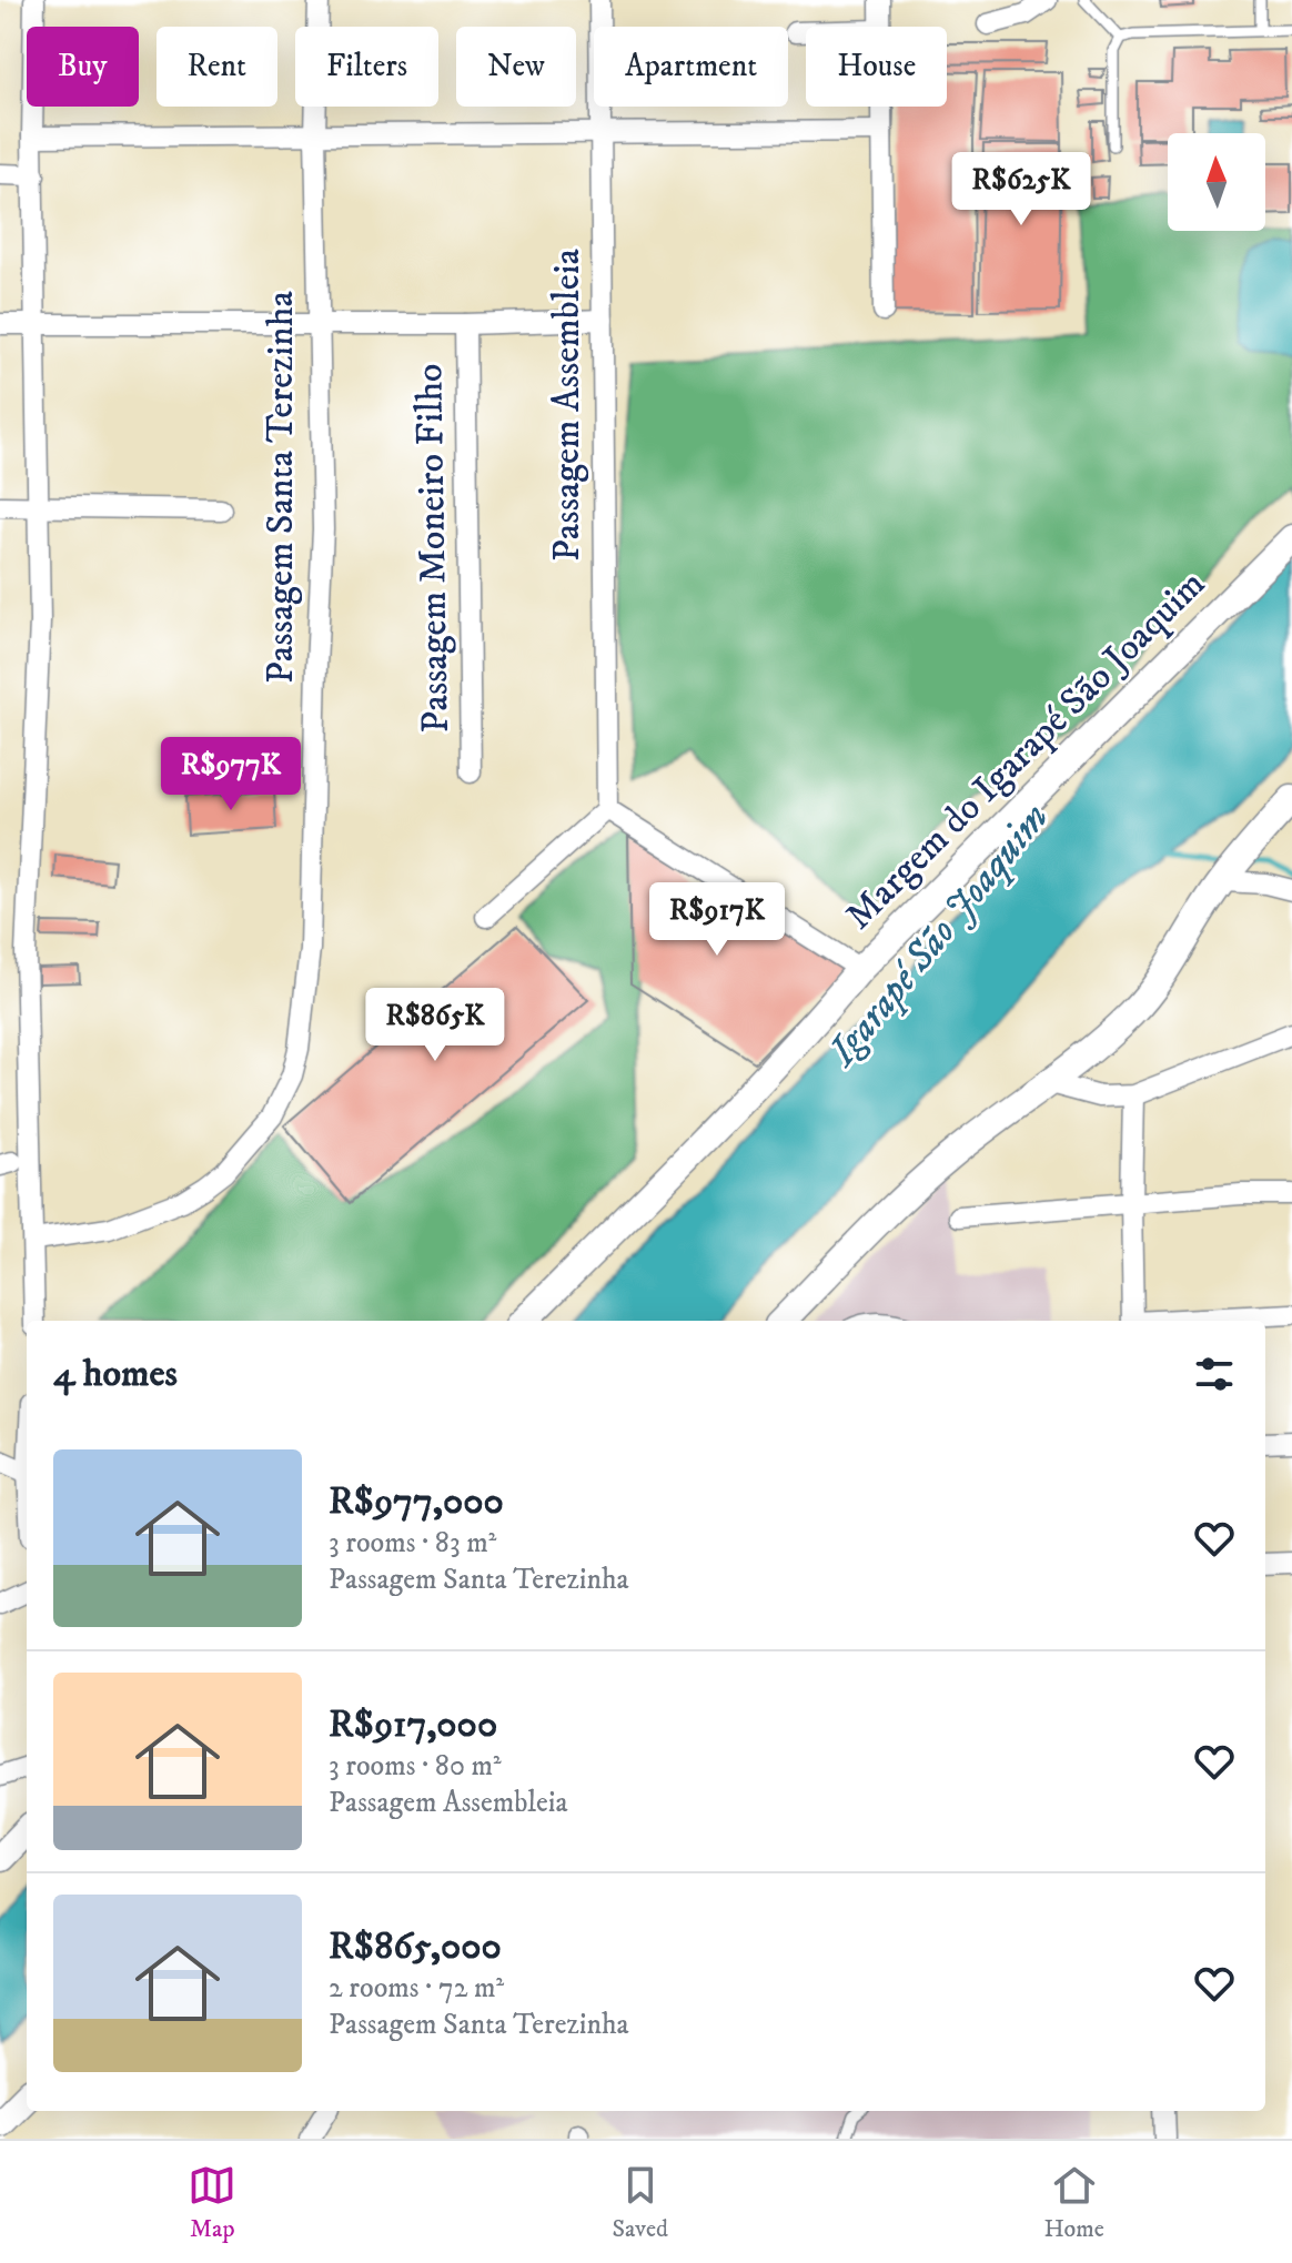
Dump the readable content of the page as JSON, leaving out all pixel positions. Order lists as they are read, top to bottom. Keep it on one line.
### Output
{"streets":{"street":["Passagem Assembleia","Passagem Santa Terezinha","Passagem Moneiro Filho","Margem do Igarapé São Joaquim"]},"water":["Igarapé São Joaquim"],"north":"top","page":{"chip":["Buy","Rent","Filters","New","Apartment","House"],"price":["R$625K","R$977K","R$917K","R$865K"],"heading":"4 homes","list":[{"name":"R$977,000","note":"3 rooms · 83 m² · Passagem Santa Terezinha"},{"name":"R$917,000","note":"3 rooms · 80 m² · Passagem Assembleia"},{"name":"R$865,000","note":"2 rooms · 72 m² · Passagem Santa Terezinha"}],"tabs":["Map","Saved","Home"]}}
